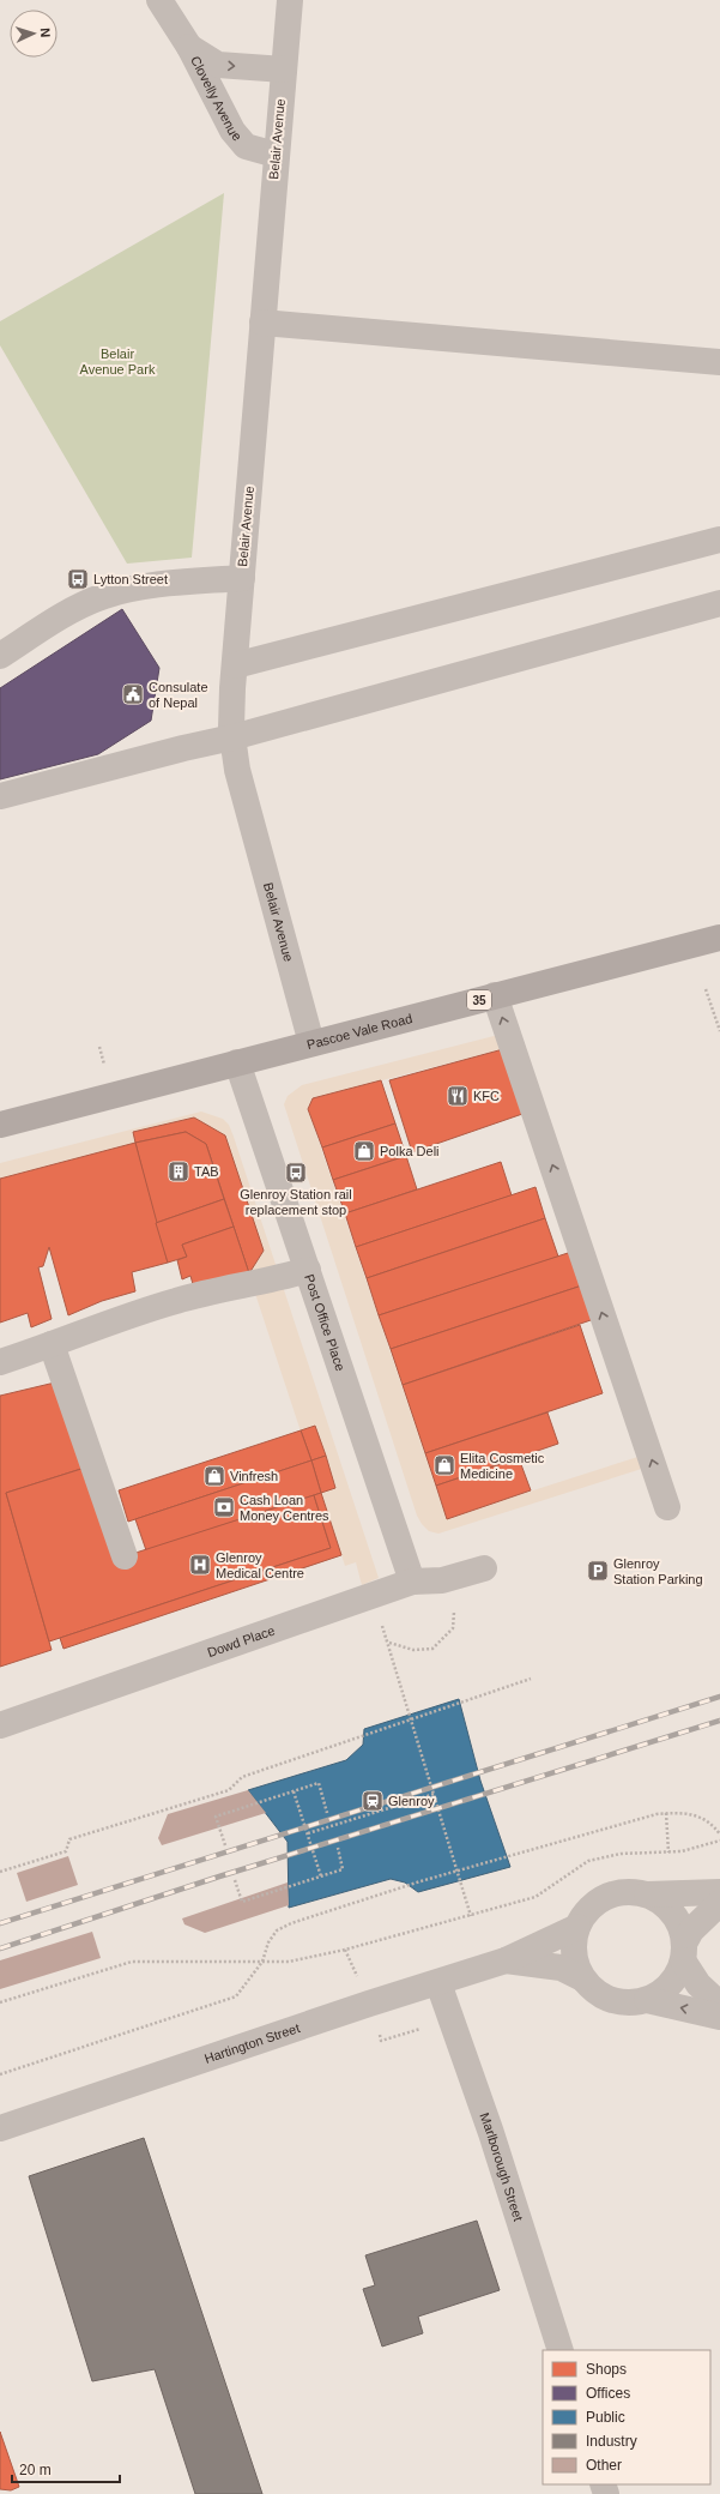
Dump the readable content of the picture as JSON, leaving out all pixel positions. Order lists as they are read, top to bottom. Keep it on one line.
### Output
{"streets":{"main road":["35","Pascoe Vale Road"],"street":["Clovelly Avenue","Belair Avenue","Post Office Place","Dowd Place","Hartington Street","Marlborough Street"]},"crossings":[["Clovelly Avenue","Belair Avenue"],["Belair Avenue","Pascoe Vale Road"],["Pascoe Vale Road","Post Office Place"],["Post Office Place","Dowd Place"],["Hartington Street","Marlborough Street"]],"parks":["Belair Avenue Park"],"places":{"bus stop":["Lytton Street","Glenroy Station rail replacement stop"],"public building":["Consulate of Nepal"],"restaurant":["KFC"],"shop":["Polka Deli","Elita Cosmetic Medicine","Vinfresh"],"building":["TAB"],"bank":["Cash Loan Money Centres"],"hospital":["Glenroy Medical Centre"],"parking":["Glenroy Station Parking"],"station":["Glenroy"]},"legend":["Shops","Offices","Public","Industry","Other"],"scale_bar":"20 m","north":"right"}
